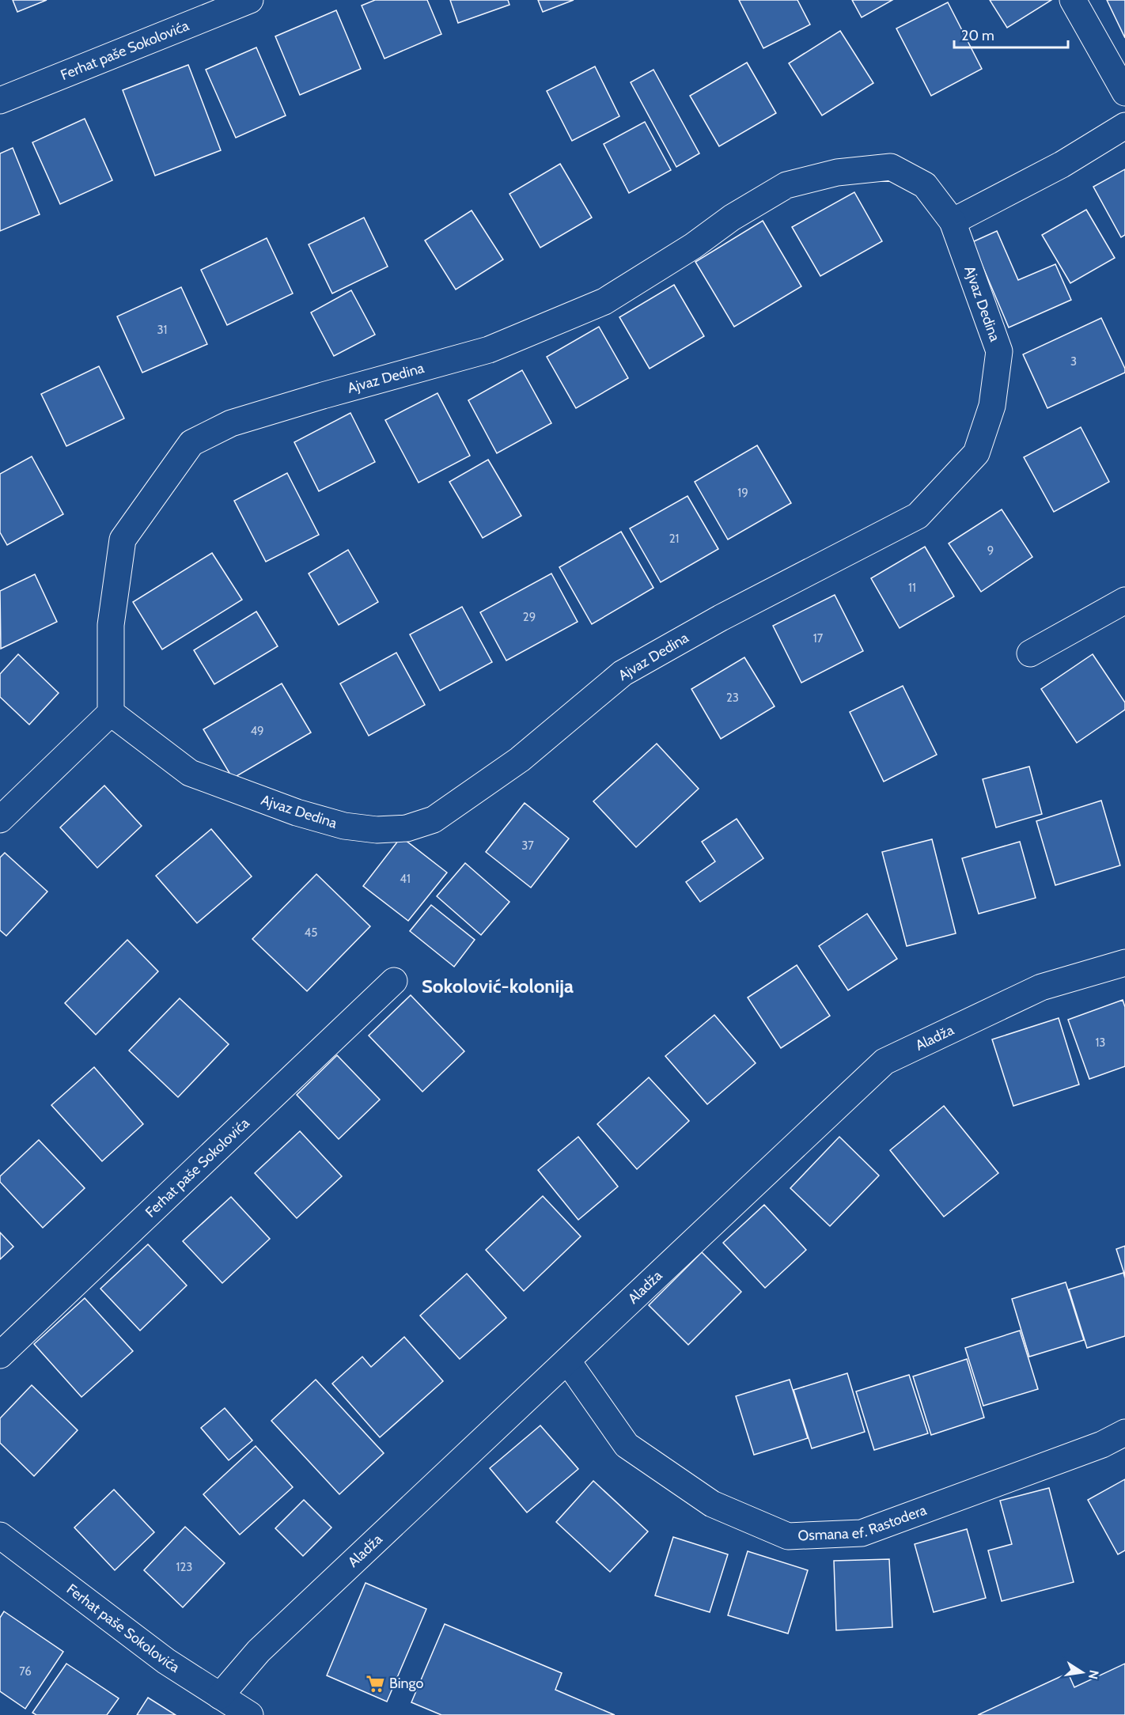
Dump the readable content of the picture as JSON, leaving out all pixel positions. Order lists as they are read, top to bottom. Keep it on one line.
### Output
{"streets":{"street":["Ferhat paše Sokolovića","Ajvaz Dedina","Aladža","Osmana ef. Rastodera"]},"crossings":[["Ferhat paše Sokolovića","Aladža"],["Aladža","Osmana ef. Rastodera"]],"districts":["Sokolović-kolonija"],"places":{"supermarket":["Bingo"]},"house_numbers":["31","3","19","21","9","11","29","17","23","49","37","41","45","13","123","76"],"scale_bar":"20 m","north":"right"}
